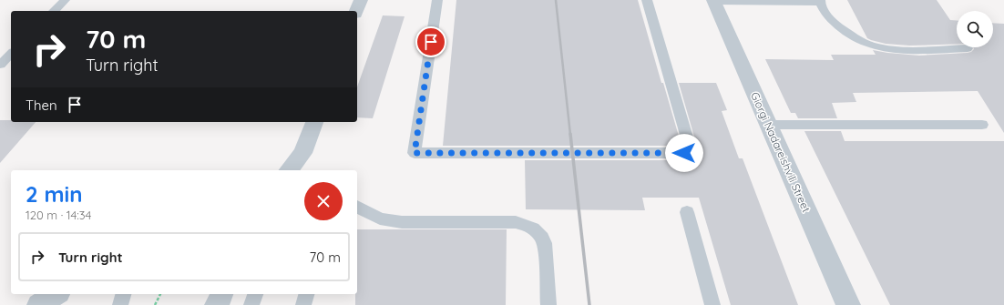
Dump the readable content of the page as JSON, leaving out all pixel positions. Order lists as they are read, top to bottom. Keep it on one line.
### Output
{"streets":{"street":["Giorgi Nadareishvili Street"]},"page":{"turn":["70 m","Turn right"],"then":"Then","heading":["2 min","120 m · 14:34"],"list":[{"name":"Turn right","value":"70 m"}]}}
